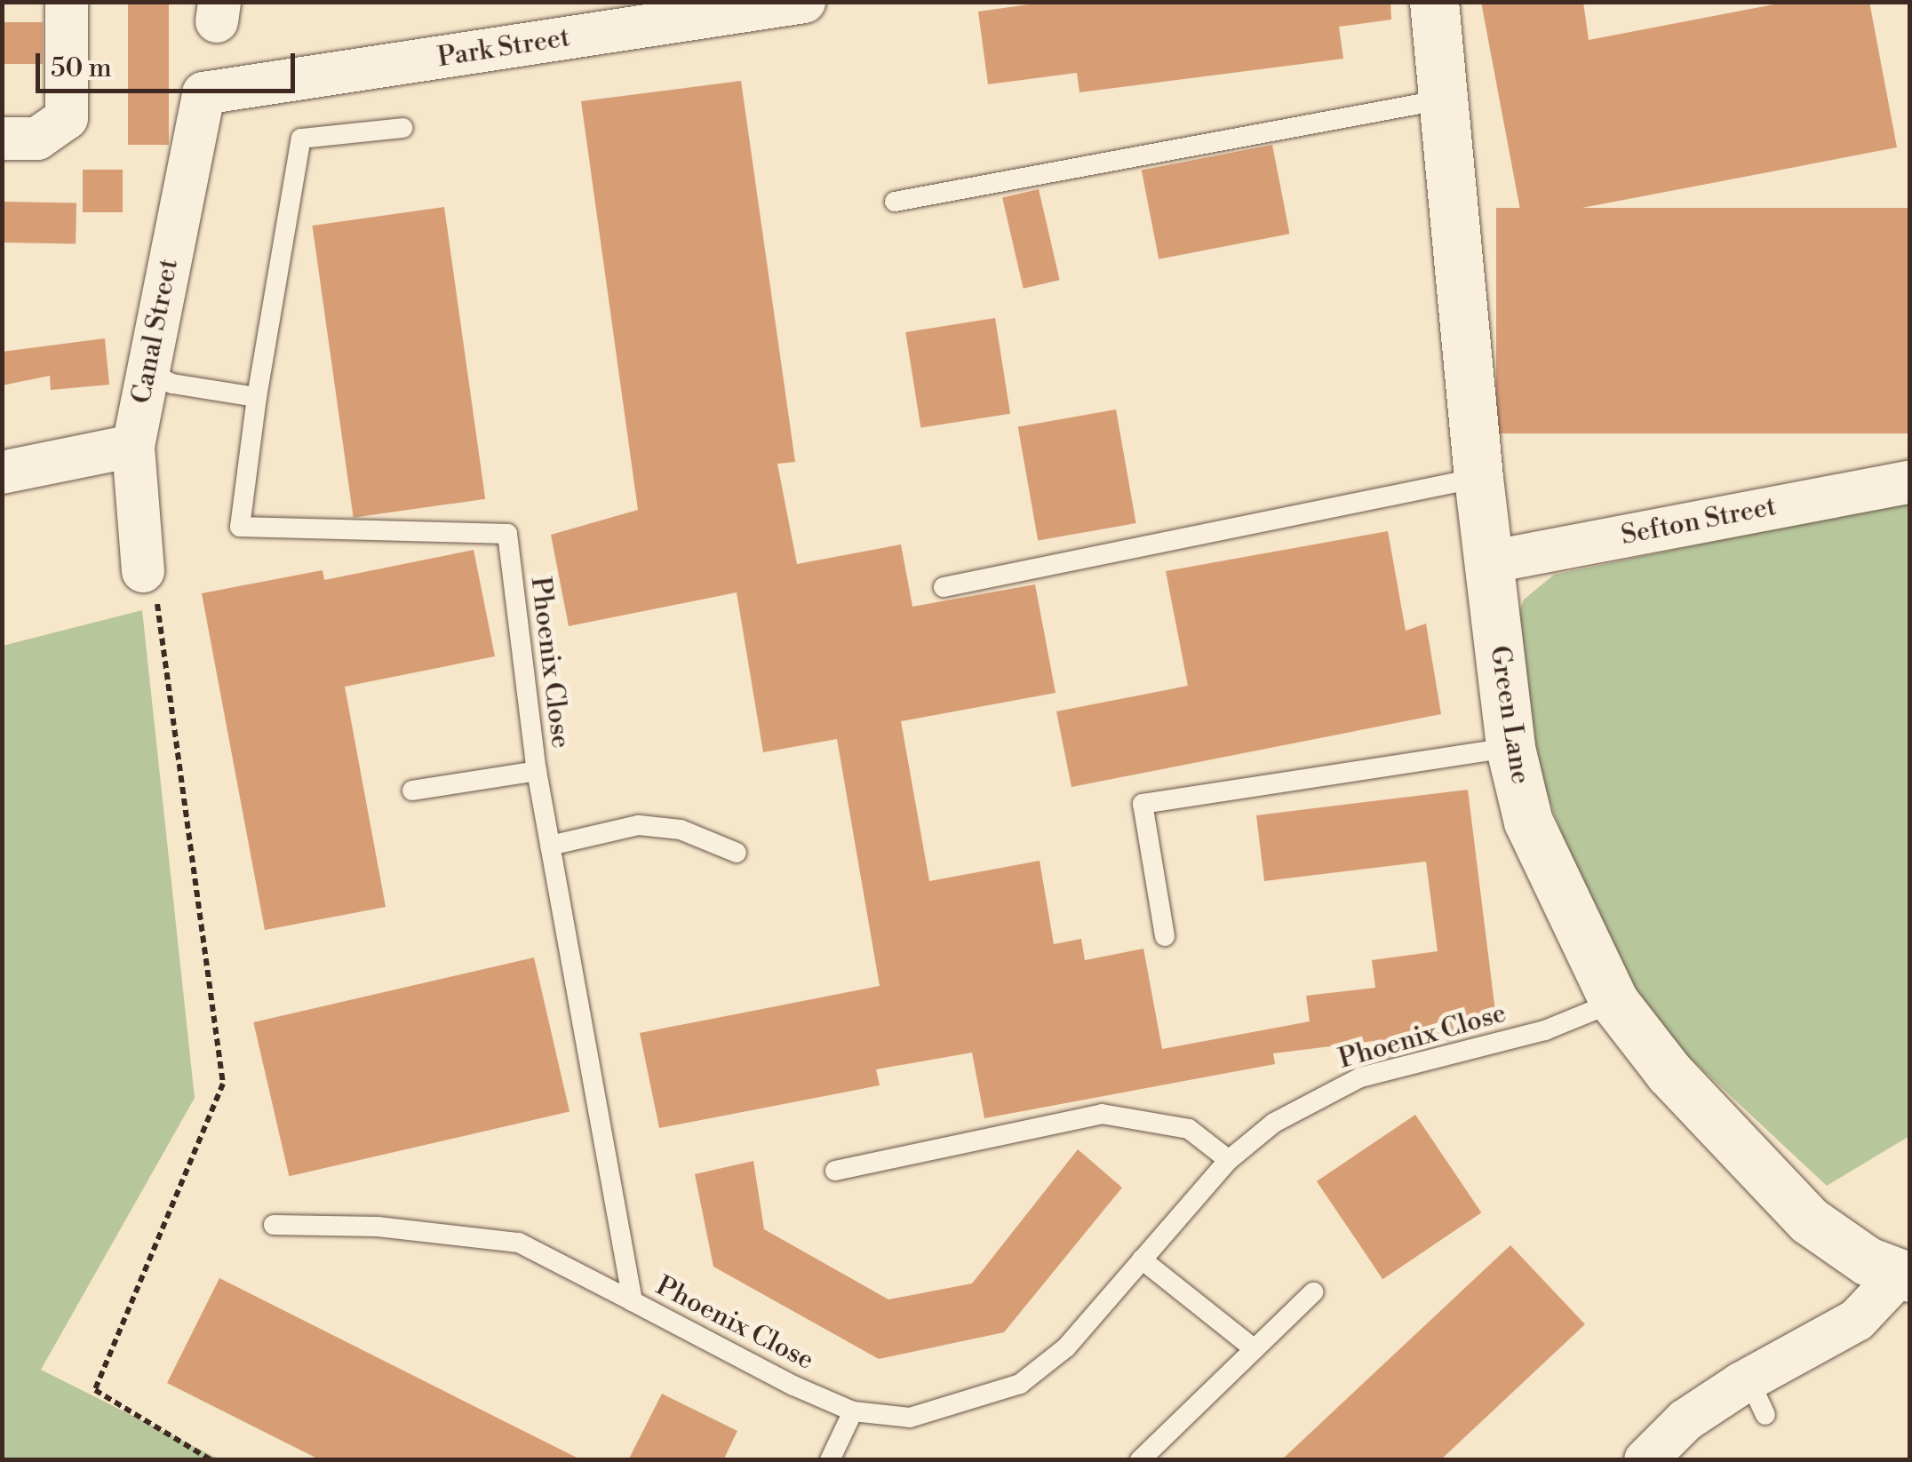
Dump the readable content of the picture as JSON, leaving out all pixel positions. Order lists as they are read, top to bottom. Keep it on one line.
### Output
{"streets":{"street":["Park Street","Canal Street","Sefton Street","Green Lane"],"lane":["Phoenix Close"]},"crossings":[["Park Street","Canal Street"],["Sefton Street","Green Lane"],["Phoenix Close","Green Lane"]],"scale_bar":"50 m"}
